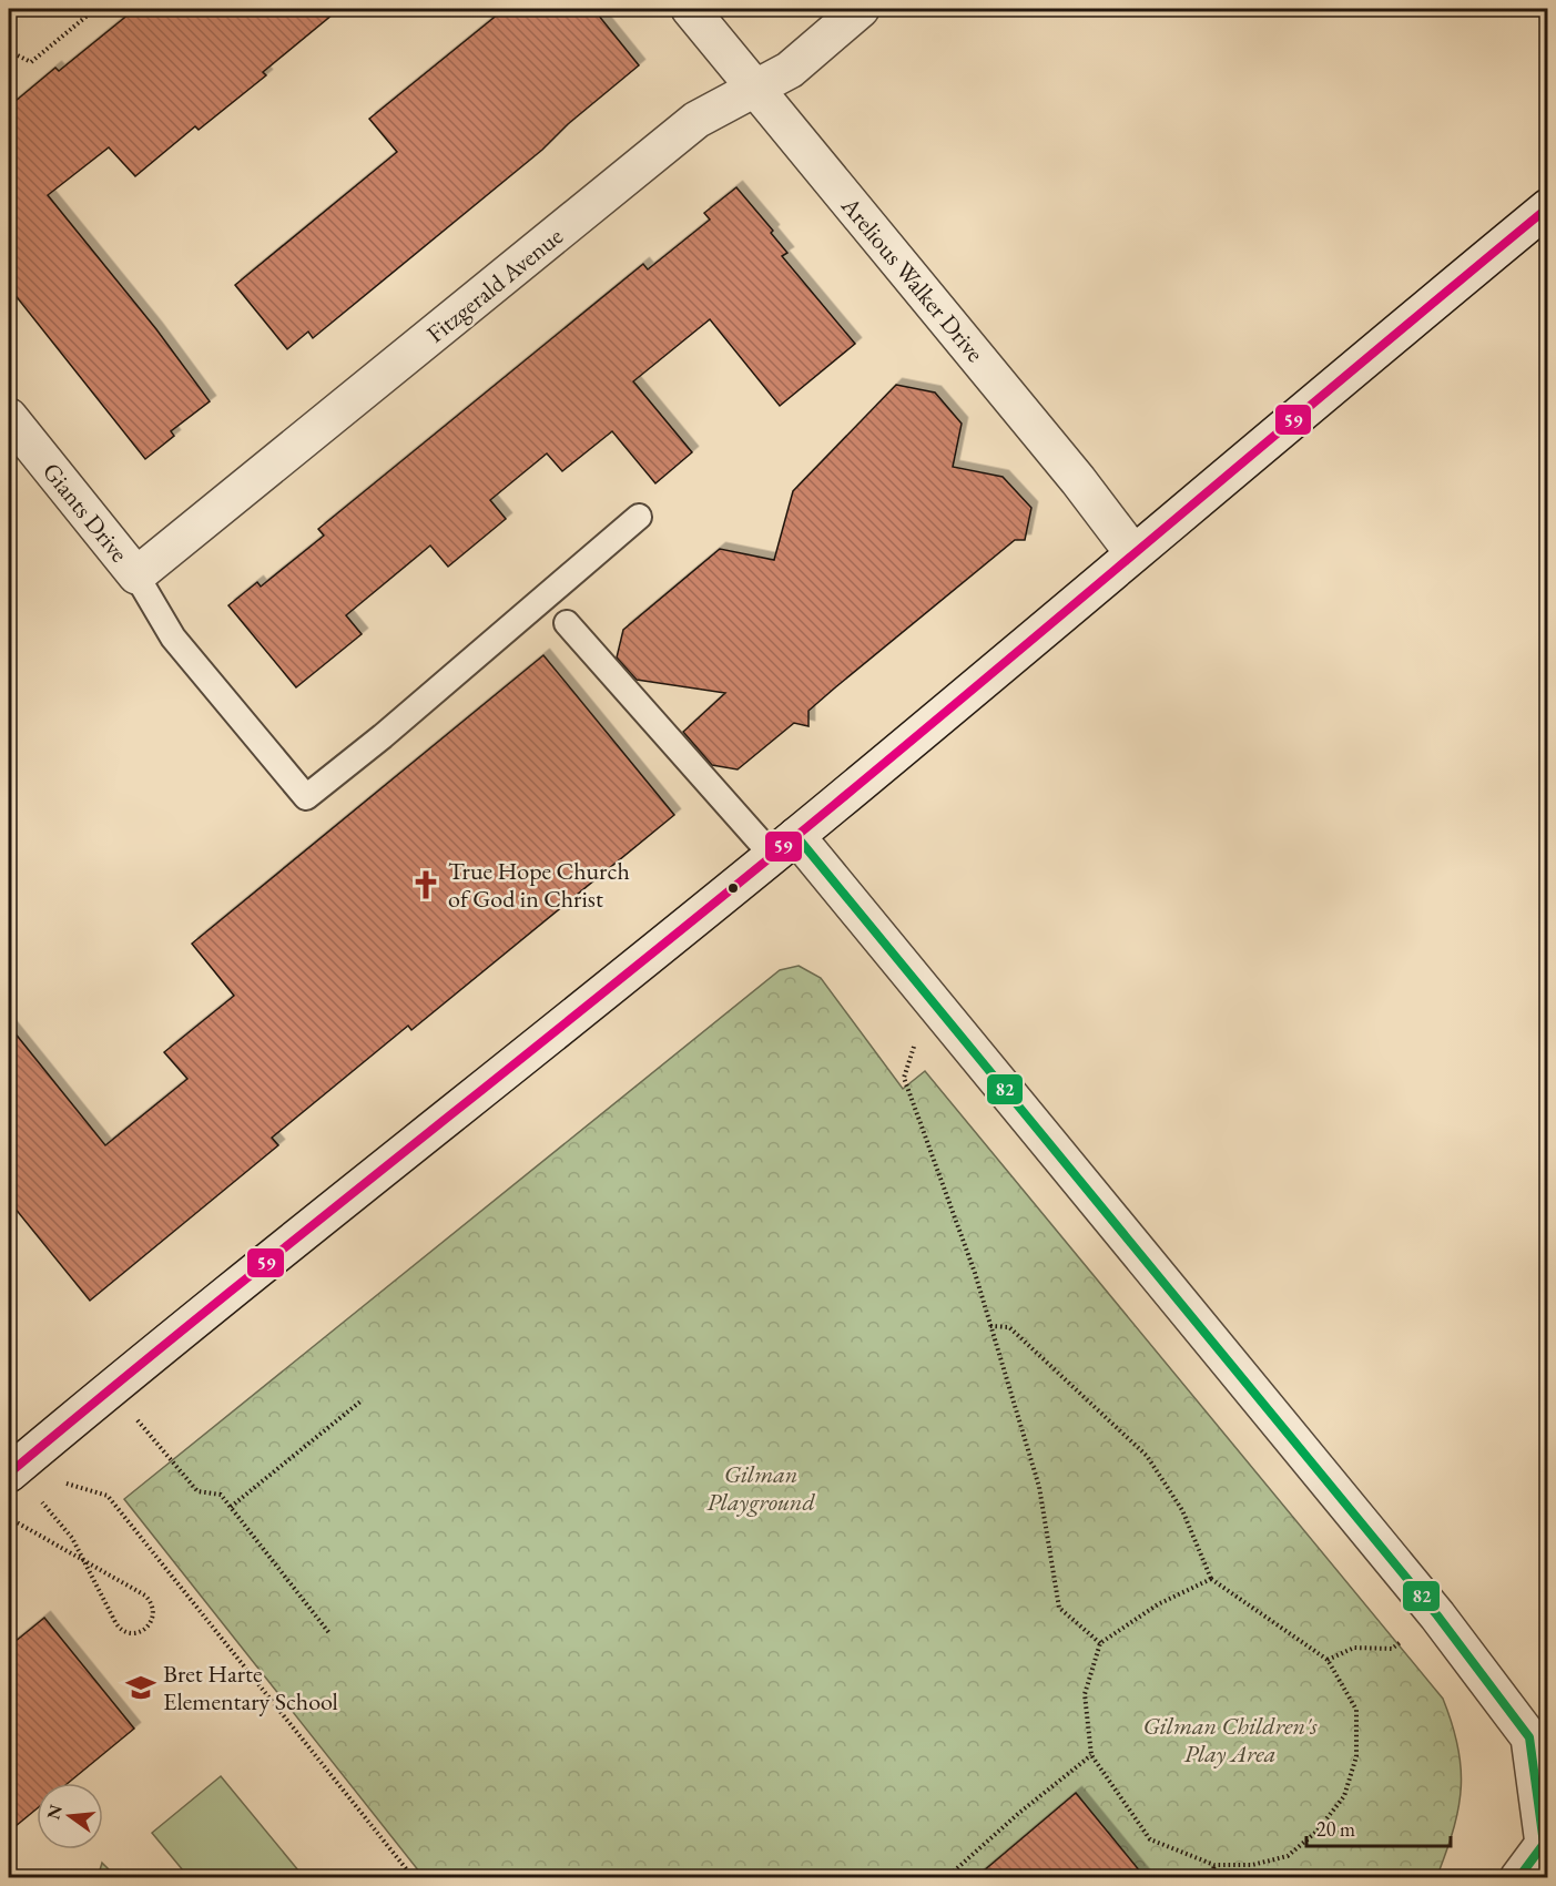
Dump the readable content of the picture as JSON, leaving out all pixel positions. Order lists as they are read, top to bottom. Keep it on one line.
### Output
{"streets":{"street":["Arelious Walker Drive","Fitzgerald Avenue","Giants Drive"]},"crossings":[["Arelious Walker Drive","Fitzgerald Avenue"],["Fitzgerald Avenue","Giants Drive"]],"parks":["Gilman Playground","Gilman Children's Play Area"],"places":{"church":["True Hope Church of God in Christ"],"school or university":["Bret Harte Elementary School"]},"lines":["transit line 59","transit line 82"],"scale_bar":"20 m","north":"left"}
